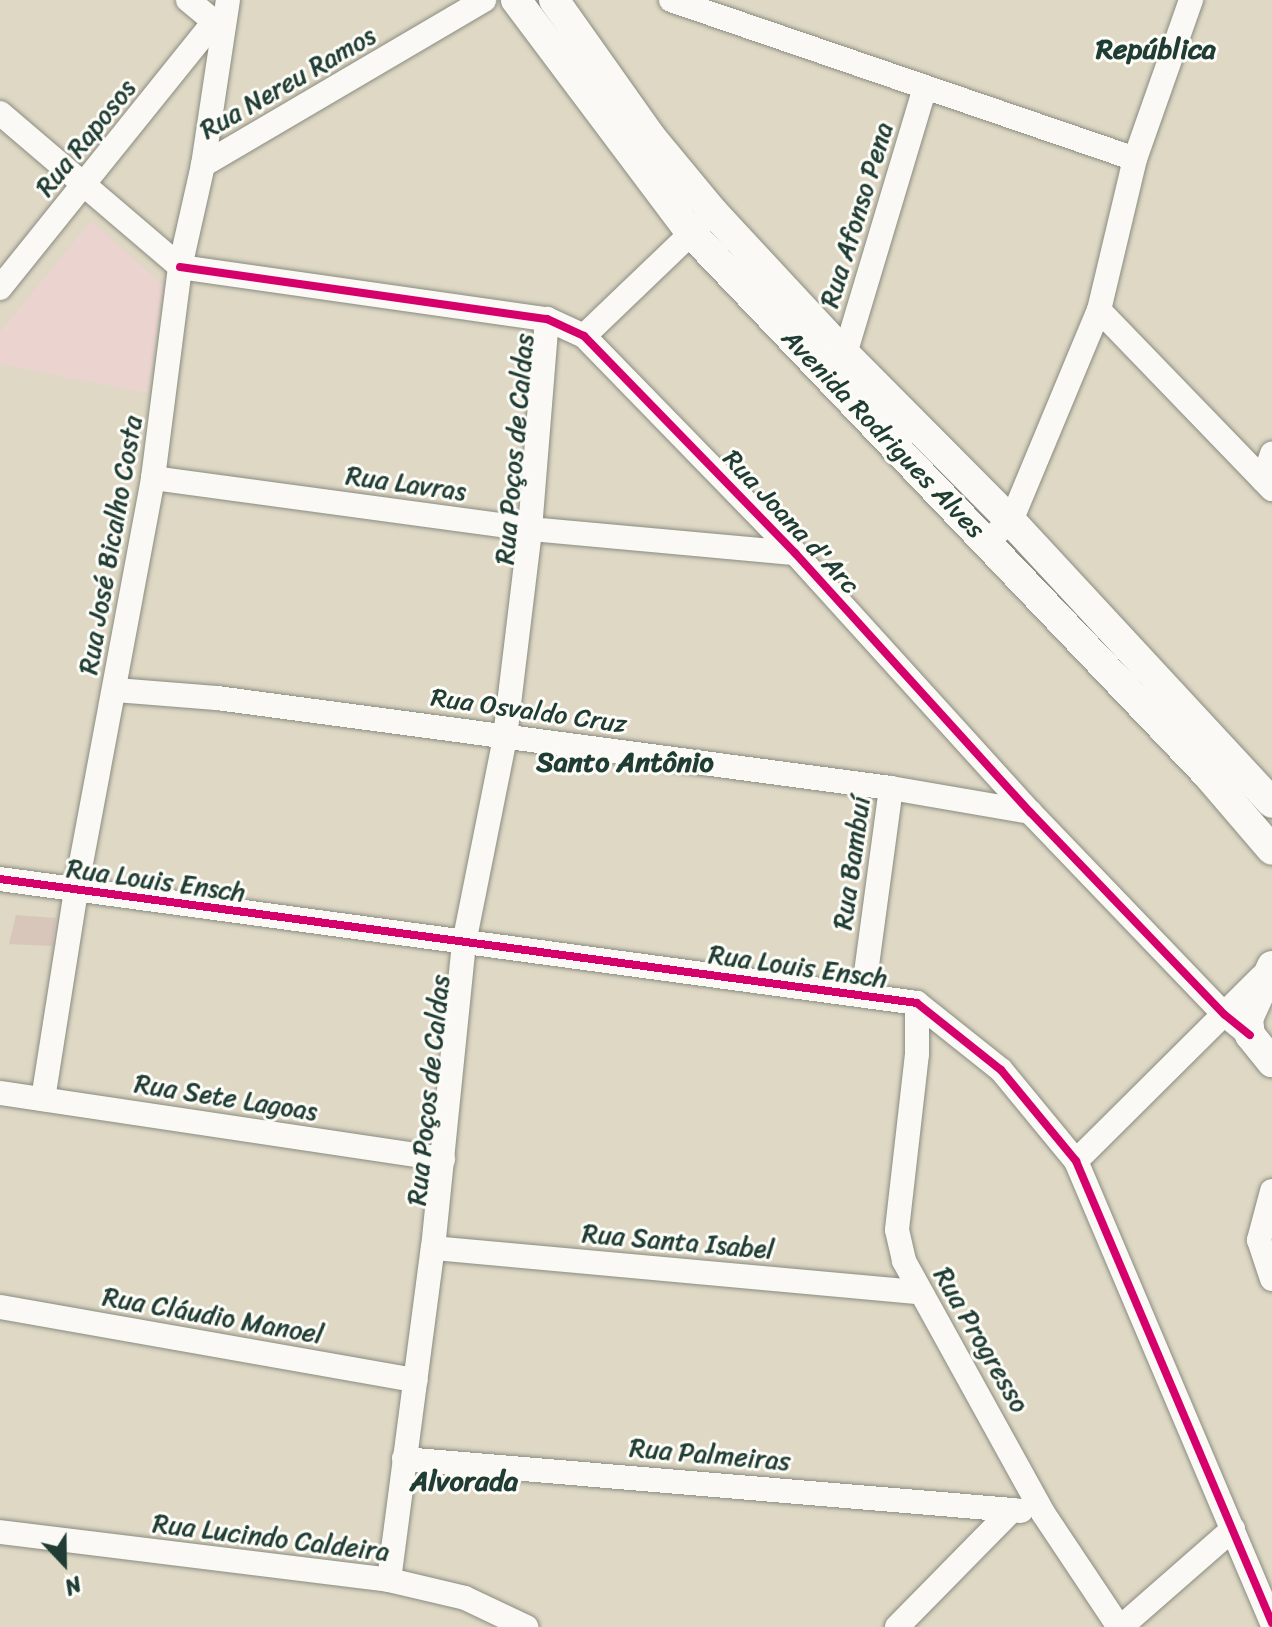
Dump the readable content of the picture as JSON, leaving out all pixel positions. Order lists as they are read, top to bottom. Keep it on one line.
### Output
{"streets":{"street":["Rua Nereu Ramos","Rua Raposos","Rua Afonso Pena","Avenida Rodrigues Alves","Rua Poços de Caldas","Rua Lavras","Rua Joana d'Arc","Rua José Bicalho Costa","Rua Osvaldo Cruz","Rua Bambuí","Rua Louis Ensch","Rua Sete Lagoas","Rua Santa Isabel","Rua Cláudio Manoel","Rua Progresso","Rua Palmeiras","Rua Lucindo Caldeira"]},"crossings":[["Rua Nereu Ramos","Rua José Bicalho Costa"],["Rua Raposos","Rua José Bicalho Costa"],["Rua Afonso Pena","Avenida Rodrigues Alves"],["Rua Poços de Caldas","Rua Lavras"],["Rua Poços de Caldas","Rua Joana d'Arc"],["Rua Poços de Caldas","Rua Osvaldo Cruz"],["Rua Poços de Caldas","Rua Louis Ensch"],["Rua Poços de Caldas","Rua Sete Lagoas"],["Rua Poços de Caldas","Rua Santa Isabel"],["Rua Poços de Caldas","Rua Cláudio Manoel"],["Rua Poços de Caldas","Rua Palmeiras"],["Rua Poços de Caldas","Rua Lucindo Caldeira"],["Rua Lavras","Rua Joana d'Arc"],["Rua Lavras","Rua José Bicalho Costa"],["Rua Joana d'Arc","Rua José Bicalho Costa"],["Rua Joana d'Arc","Rua Osvaldo Cruz"],["Rua José Bicalho Costa","Rua Osvaldo Cruz"],["Rua José Bicalho Costa","Rua Louis Ensch"],["Rua José Bicalho Costa","Rua Sete Lagoas"],["Rua Osvaldo Cruz","Rua Bambuí"],["Rua Bambuí","Rua Louis Ensch"],["Rua Louis Ensch","Rua Progresso"],["Rua Santa Isabel","Rua Progresso"],["Rua Progresso","Rua Palmeiras"]],"districts":["República","Santo Antônio","Alvorada"],"north":"bottom"}
